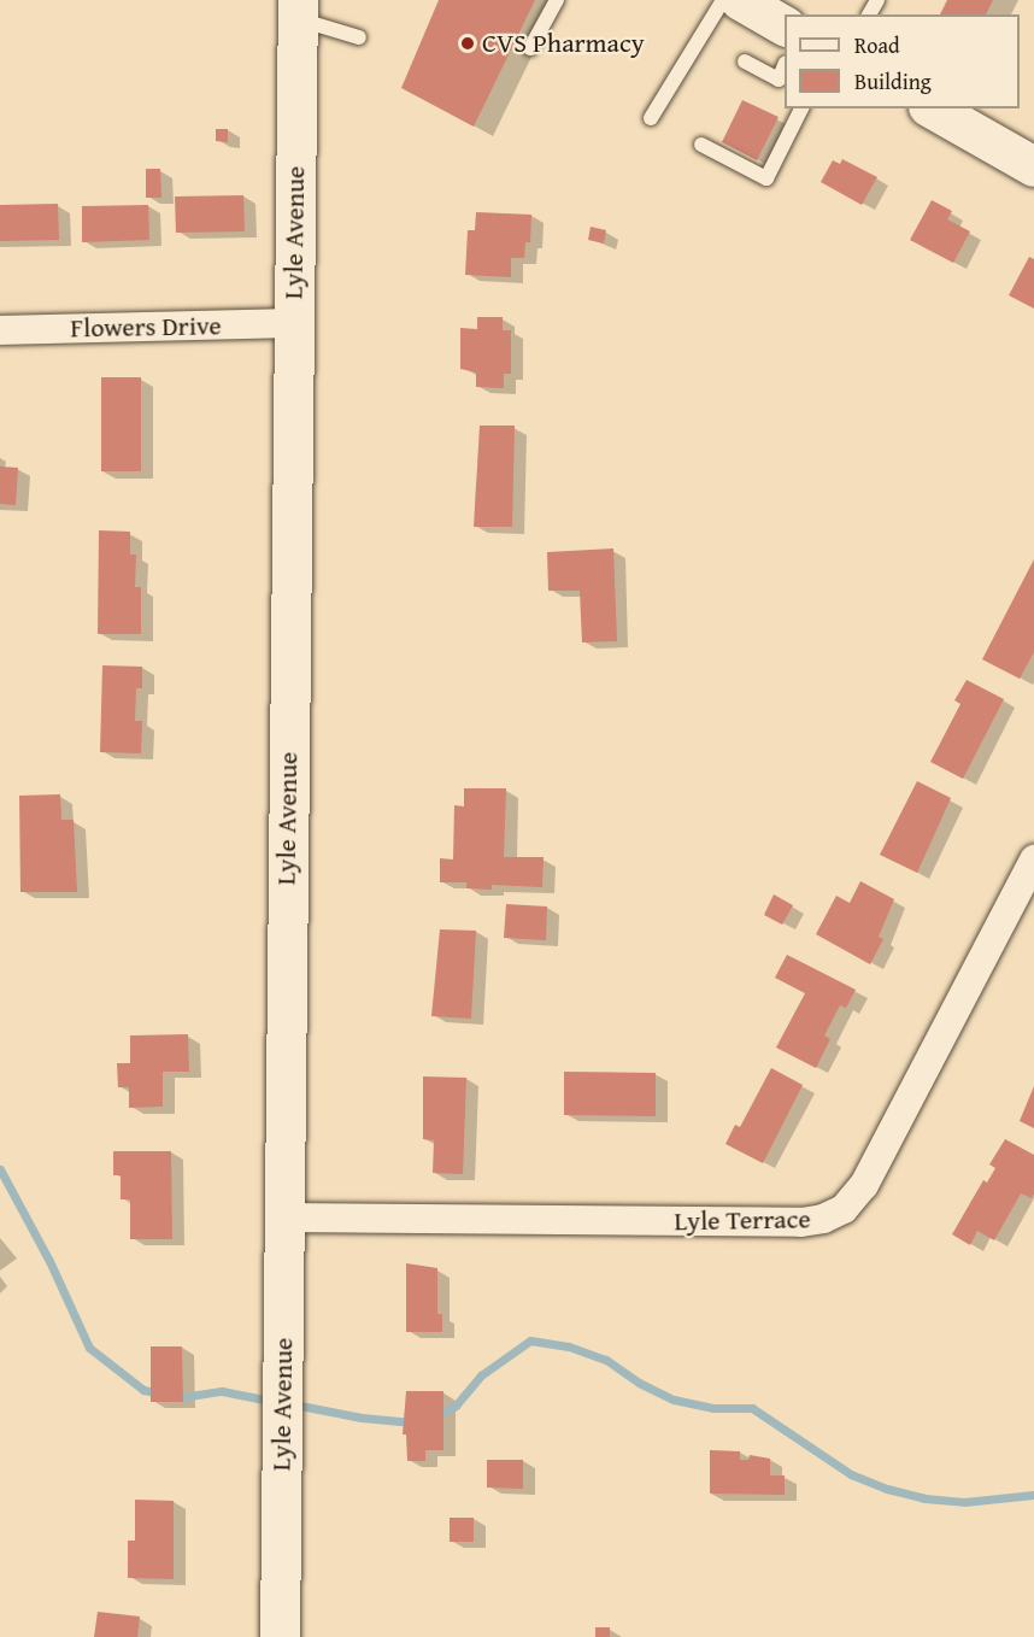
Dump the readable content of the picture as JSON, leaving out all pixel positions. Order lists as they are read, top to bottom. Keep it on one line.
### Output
{"streets":{"street":["Lyle Avenue","Flowers Drive","Lyle Terrace"]},"crossings":[["Lyle Avenue","Flowers Drive"],["Lyle Avenue","Lyle Terrace"]],"places":["CVS Pharmacy"],"legend":["Road","Building"]}
